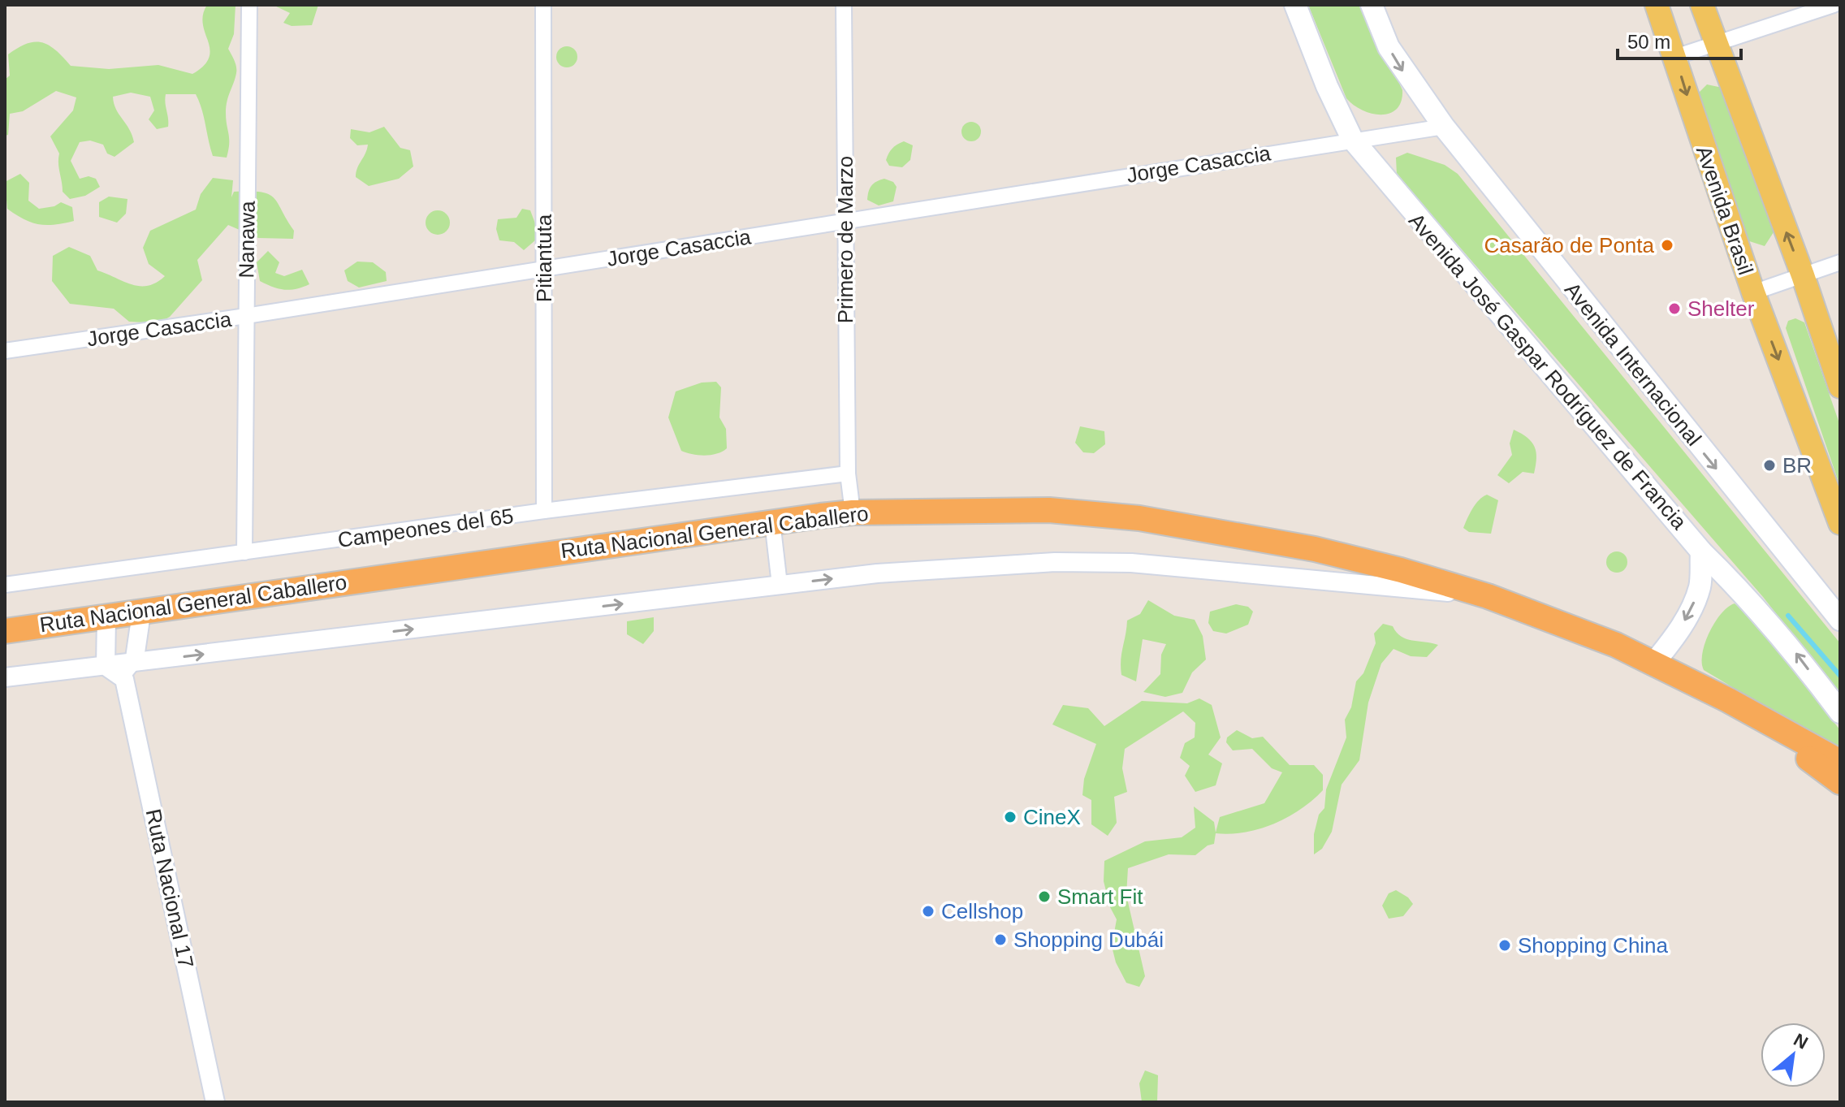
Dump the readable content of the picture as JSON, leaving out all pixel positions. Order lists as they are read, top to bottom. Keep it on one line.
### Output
{"streets":{"highway":["Ruta Nacional General Caballero"],"main road":["Avenida Brasil","Avenida Internacional","Avenida José Gaspar Rodríguez de Francia"],"street":["Jorge Casaccia","Nanawa","Primero de Marzo","Pitiantuta","Campeones del 65","Ruta Nacional 17"]},"crossings":[["Jorge Casaccia","Nanawa"],["Jorge Casaccia","Primero de Marzo"],["Jorge Casaccia","Pitiantuta"],["Jorge Casaccia","Avenida Internacional"],["Jorge Casaccia","Avenida José Gaspar Rodríguez de Francia"],["Nanawa","Campeones del 65"],["Primero de Marzo","Campeones del 65"],["Primero de Marzo","Ruta Nacional General Caballero"],["Pitiantuta","Campeones del 65"],["Ruta Nacional General Caballero","Ruta Nacional 17"]],"one_way":["Avenida Internacional"],"places":["Casarão de Ponta","Shelter","BR","CineX","Smart Fit","Cellshop","Shopping Dubái","Shopping China"],"scale_bar":"50 m","north":"top right"}
